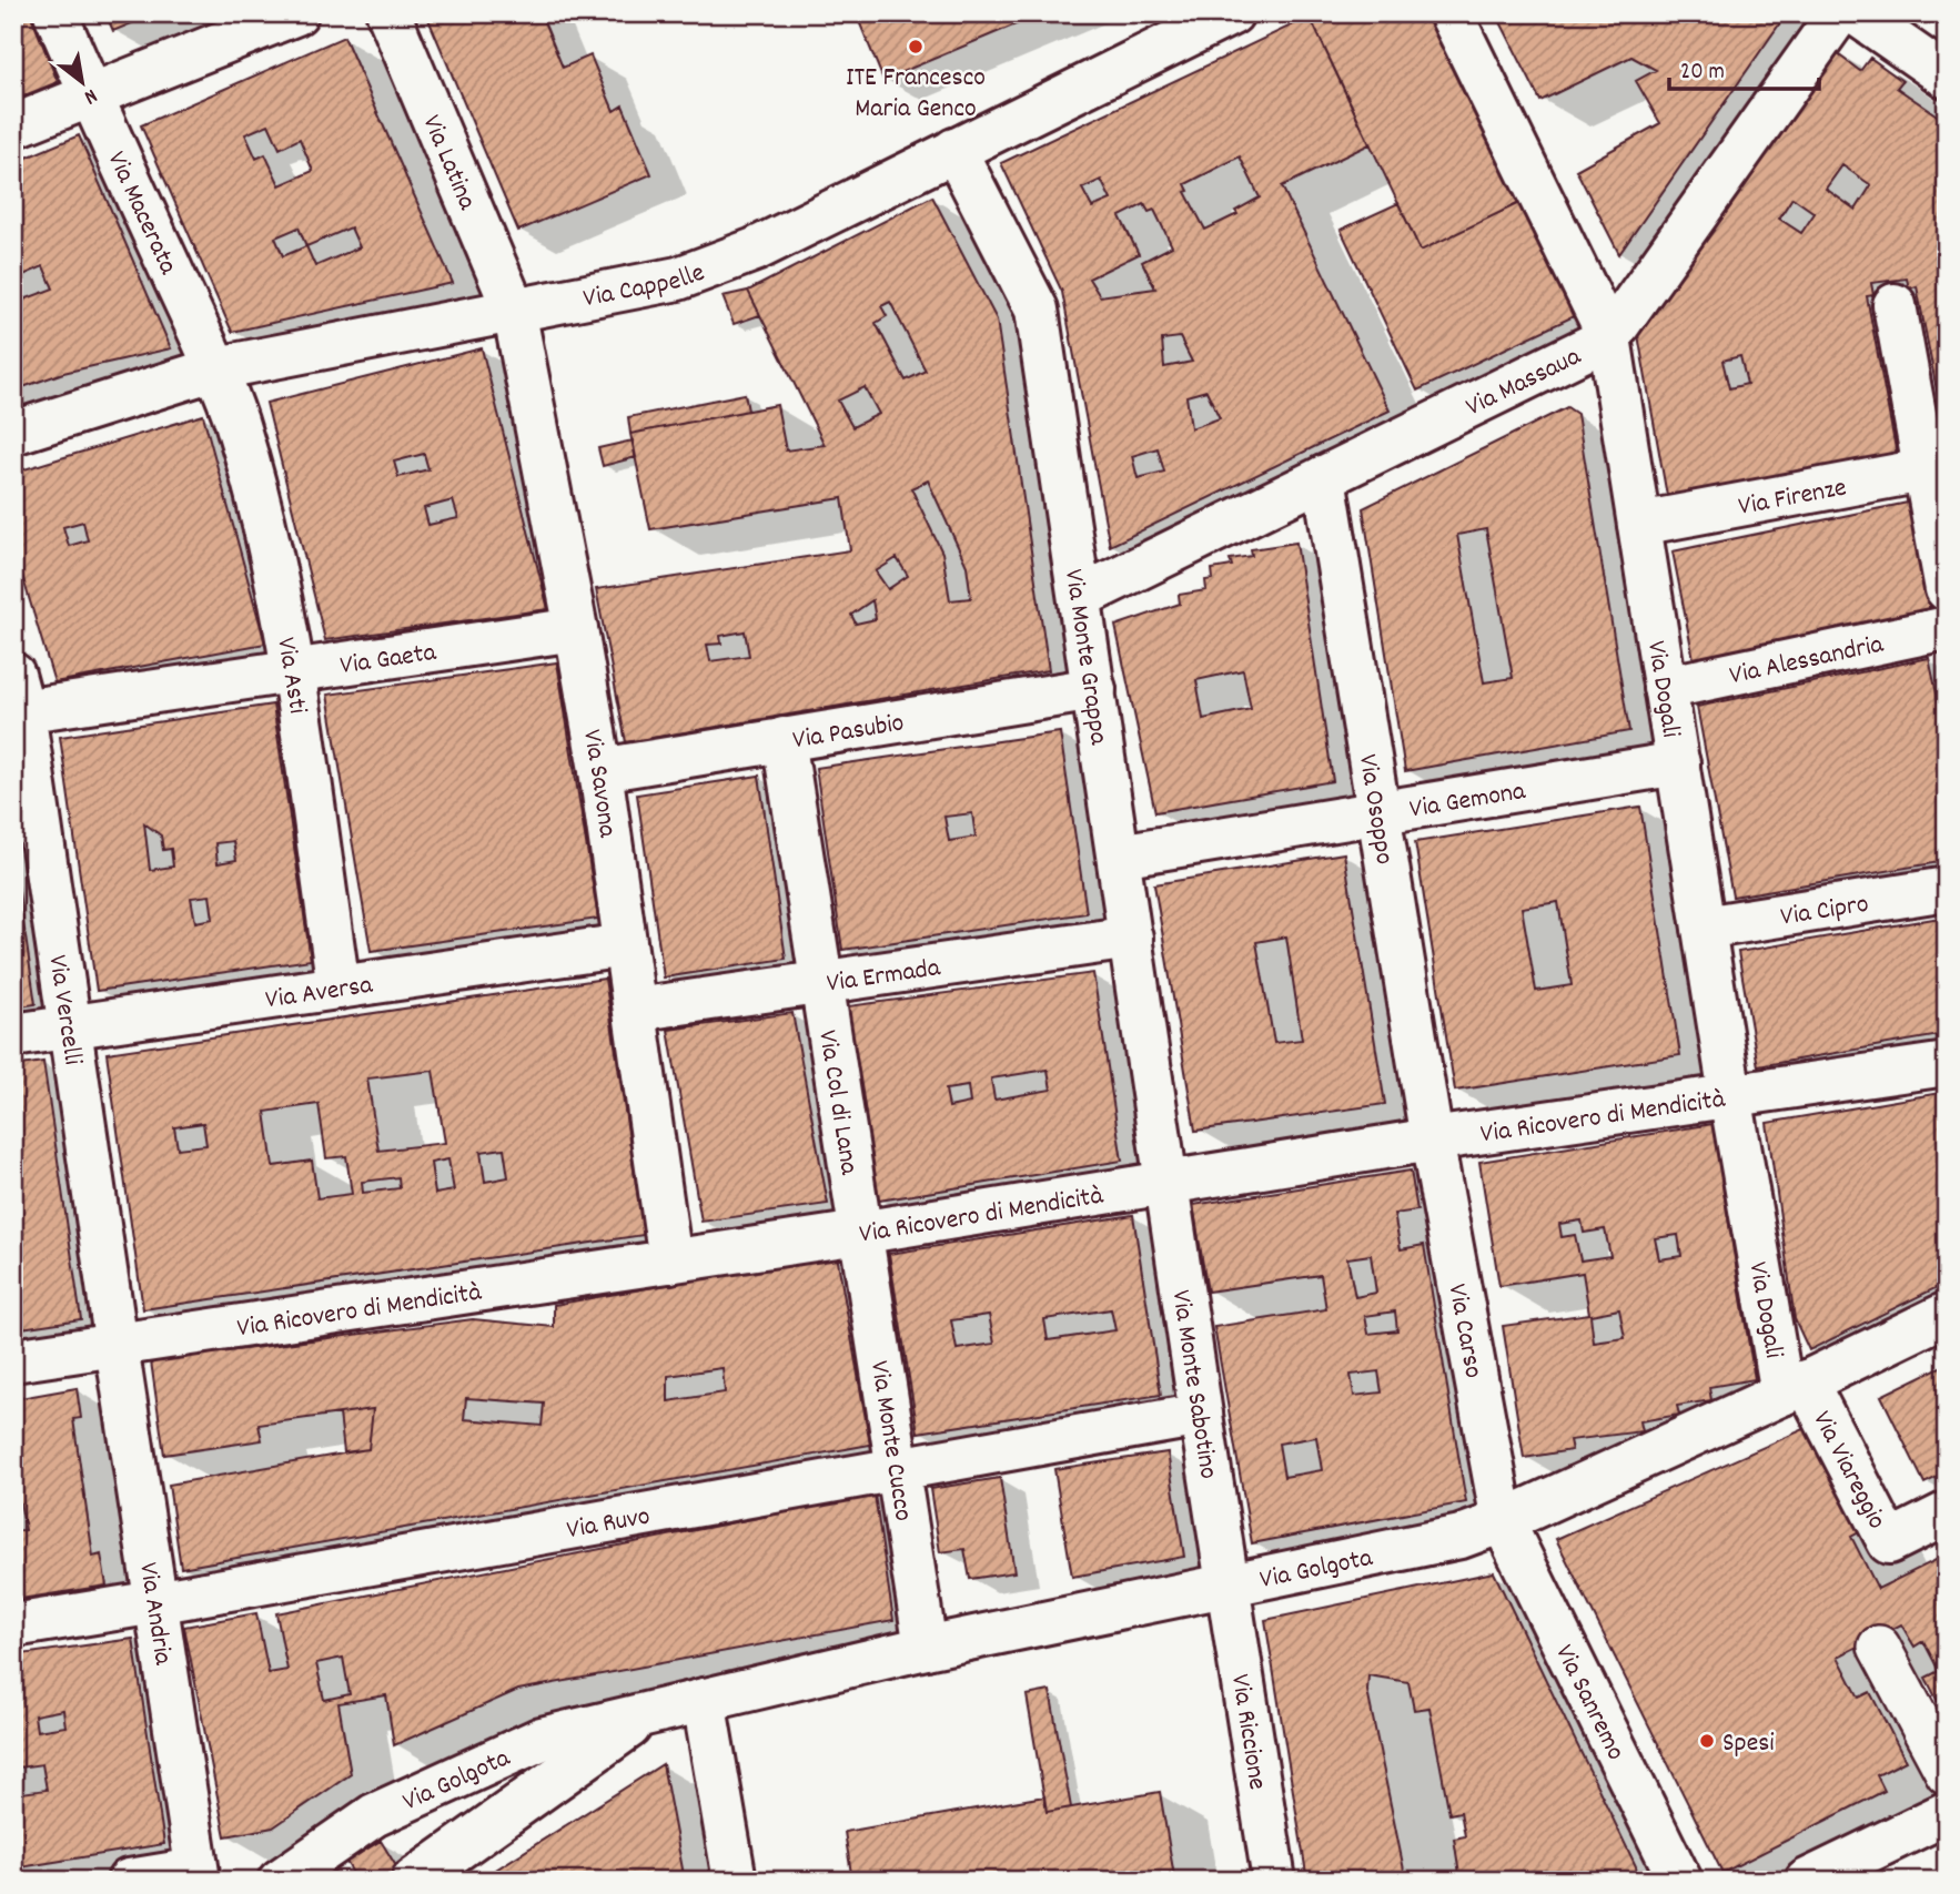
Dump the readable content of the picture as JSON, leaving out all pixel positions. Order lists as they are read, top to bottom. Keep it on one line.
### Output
{"streets":{"street":["Via Latina","Via Macerata","Via Cappelle","Via Massaua","Via Firenze","Via Gaeta","Via Monte Grappa","Via Alessandria","Via Asti","Via Dogali","Via Pasubio","Via Savona","Via Gemona","Via Osoppo","Via Cipro","Via Ermada","Via Aversa","Via Vercelli","Via Col di Lana","Via Ricovero di Mendicità","Via Carso","Via Monte Sabotino","Via Monte Cucco","Via Viareggio","Via Ruvo","Via Golgota","Via Andria","Via Sanremo","Via Riccione"]},"crossings":[["Via Latina","Via Cappelle"],["Via Latina","Via Savona"],["Via Macerata","Via Cappelle"],["Via Macerata","Via Asti"],["Via Cappelle","Via Monte Grappa"],["Via Cappelle","Via Asti"],["Via Cappelle","Via Savona"],["Via Massaua","Via Monte Grappa"],["Via Massaua","Via Dogali"],["Via Massaua","Via Osoppo"],["Via Firenze","Via Dogali"],["Via Gaeta","Via Asti"],["Via Gaeta","Via Savona"],["Via Gaeta","Via Vercelli"],["Via Monte Grappa","Via Pasubio"],["Via Monte Grappa","Via Gemona"],["Via Monte Grappa","Via Ermada"],["Via Monte Grappa","Via Ricovero di Mendicità"],["Via Monte Grappa","Via Monte Sabotino"],["Via Alessandria","Via Dogali"],["Via Asti","Via Aversa"],["Via Dogali","Via Gemona"],["Via Dogali","Via Cipro"],["Via Dogali","Via Ricovero di Mendicità"],["Via Dogali","Via Viareggio"],["Via Dogali","Via Golgota"],["Via Pasubio","Via Savona"],["Via Pasubio","Via Col di Lana"],["Via Savona","Via Ermada"],["Via Savona","Via Aversa"],["Via Savona","Via Ricovero di Mendicità"],["Via Gemona","Via Osoppo"],["Via Osoppo","Via Ricovero di Mendicità"],["Via Osoppo","Via Carso"],["Via Ermada","Via Col di Lana"],["Via Aversa","Via Vercelli"],["Via Vercelli","Via Ricovero di Mendicità"],["Via Vercelli","Via Andria"],["Via Col di Lana","Via Ricovero di Mendicità"],["Via Col di Lana","Via Monte Cucco"],["Via Ricovero di Mendicità","Via Carso"],["Via Ricovero di Mendicità","Via Monte Sabotino"],["Via Ricovero di Mendicità","Via Monte Cucco"],["Via Ricovero di Mendicità","Via Andria"],["Via Carso","Via Golgota"],["Via Carso","Via Sanremo"],["Via Monte Sabotino","Via Ruvo"],["Via Monte Sabotino","Via Golgota"],["Via Monte Sabotino","Via Riccione"],["Via Monte Cucco","Via Ruvo"],["Via Monte Cucco","Via Golgota"],["Via Viareggio","Via Golgota"],["Via Ruvo","Via Andria"],["Via Golgota","Via Sanremo"],["Via Golgota","Via Riccione"]],"places":["ITE Francesco Maria Genco","Spesi"],"scale_bar":"20 m","north":"bottom right"}
